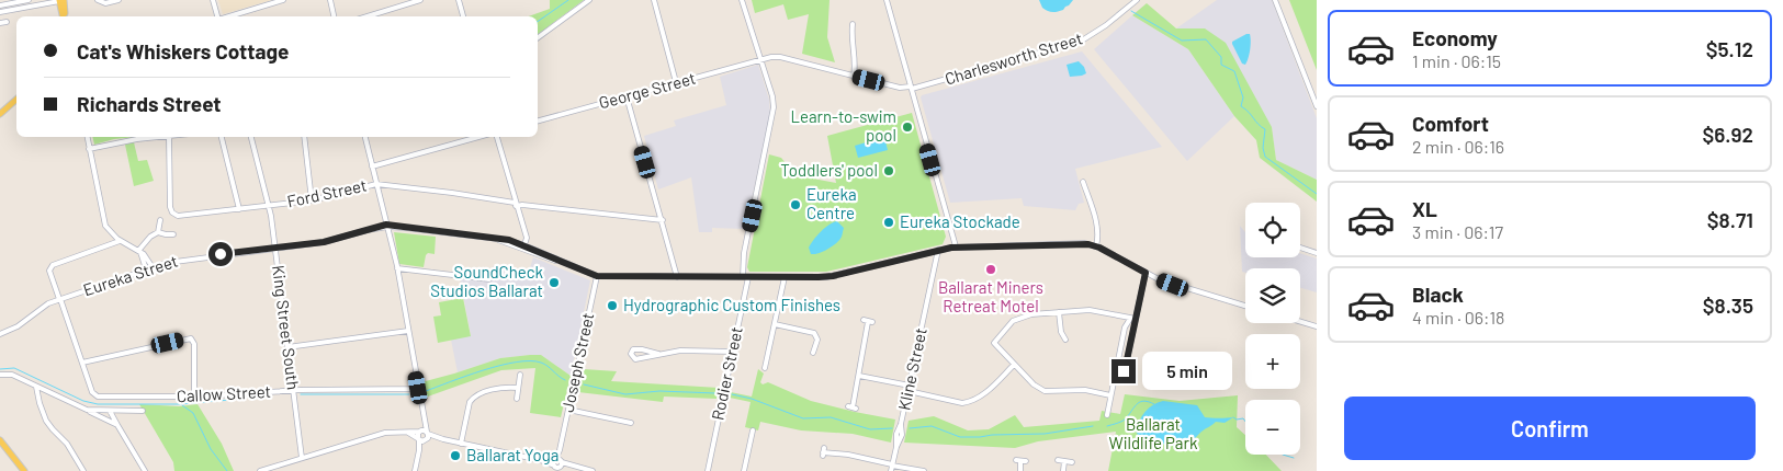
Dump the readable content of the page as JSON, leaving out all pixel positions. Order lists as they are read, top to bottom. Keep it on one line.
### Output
{"streets":{"street":["Charlesworth Street","George Street","Ford Street","Eureka Street","King Street South","Joseph Street","Kline Street","Rodier Street","Callow Street"]},"crossings":[["Charlesworth Street","George Street"],["Charlesworth Street","Rodier Street"],["George Street","Rodier Street"],["Ford Street","King Street South"],["Eureka Street","King Street South"],["Eureka Street","Joseph Street"],["Eureka Street","Kline Street"],["Eureka Street","Rodier Street"],["King Street South","Callow Street"]],"parks":["Ballarat Wildlife Park"],"places":["Learn-to-swim pool","Toddlers' pool","Eureka Centre","Eureka Stockade","Ballarat Miners Retreat Motel","SoundCheck Studios Ballarat","Hydrographic Custom Finishes","Ballarat Yoga"],"page":{"list":[{"name":"Economy","note":"1 min · 06:15","value":"$5.12"},{"name":"Comfort","note":"2 min · 06:16","value":"$6.92"},{"name":"XL","note":"3 min · 06:17","value":"$8.71"},{"name":"Black","note":"4 min · 06:18","value":"$8.35"}],"banner":["Cat's Whiskers Cottage","Richards Street"],"map_buttons":["+","−"],"bubble":"5 min","buttons":"Confirm"}}
